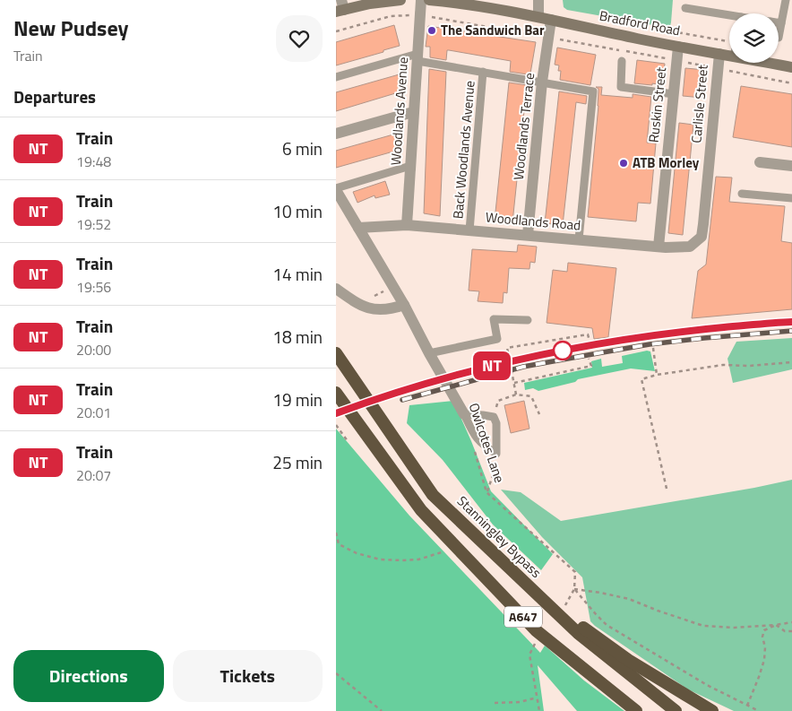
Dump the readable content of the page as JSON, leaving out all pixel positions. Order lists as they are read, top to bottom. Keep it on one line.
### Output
{"streets":{"highway":["Stanningley Bypass","A647"],"main road":["Bradford Road"],"street":["Carlisle Street","Ruskin Street","Woodlands Avenue","Woodlands Terrace","Woodlands Road","Owlcotes Lane"],"lane":["Back Woodlands Avenue"]},"crossings":[["Bradford Road","Carlisle Street"],["Bradford Road","Ruskin Street"],["Bradford Road","Woodlands Terrace"],["Carlisle Street","Woodlands Road"],["Ruskin Street","Woodlands Road"],["Woodlands Avenue","Woodlands Road"],["Woodlands Terrace","Woodlands Road"],["Back Woodlands Avenue","Woodlands Road"],["Woodlands Road","Owlcotes Lane"]],"places":["The Sandwich Bar","ATB Morley"],"page":{"heading":[["New Pudsey","Train"],"Departures"],"on_map":"NT","list":[{"mark":"NT","name":"Train","note":"19:48","value":"6 min"},{"mark":"NT","name":"Train","note":"19:52","value":"10 min"},{"mark":"NT","name":"Train","note":"19:56","value":"14 min"},{"mark":"NT","name":"Train","note":"20:00","value":"18 min"},{"mark":"NT","name":"Train","note":"20:01","value":"19 min"},{"mark":"NT","name":"Train","note":"20:07","value":"25 min"}],"buttons":["Directions","Tickets"]}}
